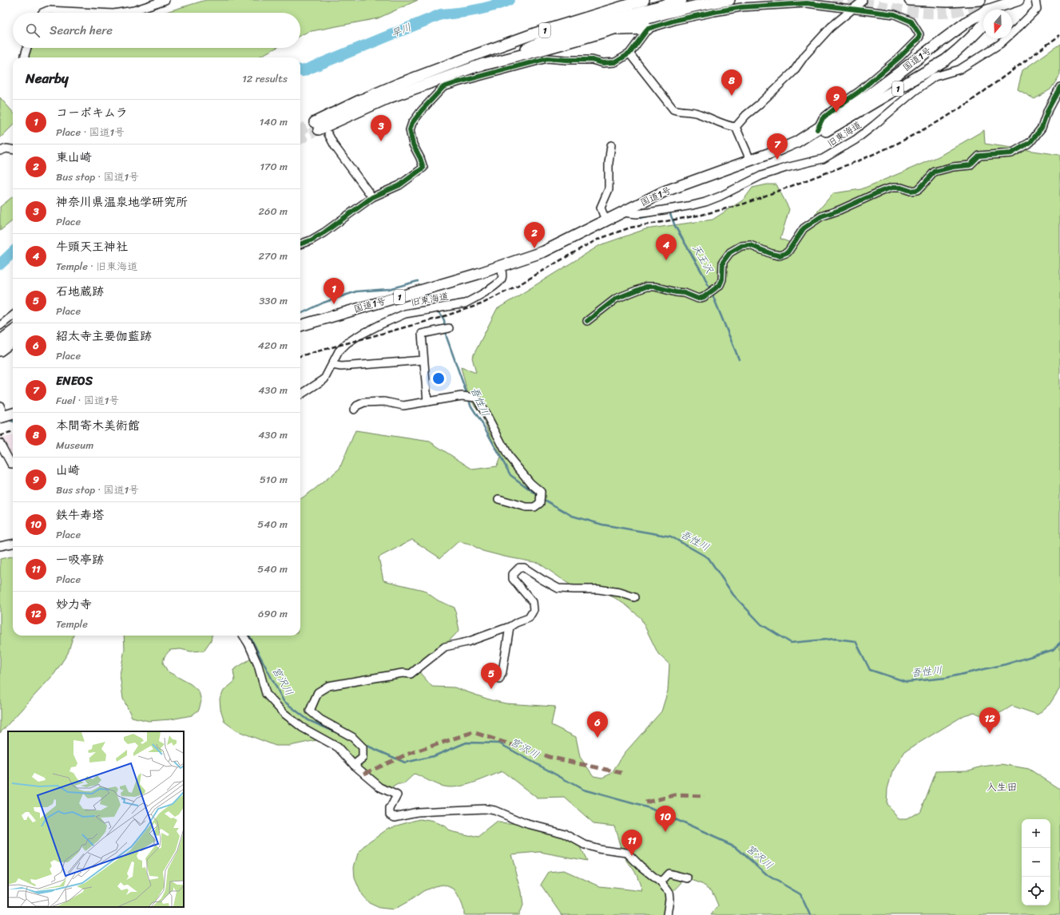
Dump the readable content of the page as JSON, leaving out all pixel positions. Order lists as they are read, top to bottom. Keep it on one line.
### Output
{"streets":{"highway":["1","国道1号"],"street":["旧東海道"]},"crossings":[["1","国道1号"],["国道1号","旧東海道"]],"districts":["入生田"],"water":["早川","天王沢","吾性川","宮沢川"],"north":"bottom","page":{"search":"Search here","heading":["Nearby","12 results"],"pins":["8","9","3","7","2","4","1","5","12","6","10","11"],"list":[{"mark":"1","name":"コーポキムラ","note":"Place · 国道1号","value":"140 m"},{"mark":"2","name":"東山崎","note":"Bus stop · 国道1号","value":"170 m"},{"mark":"3","name":"神奈川県温泉地学研究所","note":"Place","value":"260 m"},{"mark":"4","name":"牛頭天王神社","note":"Temple · 旧東海道","value":"270 m"},{"mark":"5","name":"石地蔵跡","note":"Place","value":"330 m"},{"mark":"6","name":"紹太寺主要伽藍跡","note":"Place","value":"420 m"},{"mark":"7","name":"ENEOS","note":"Fuel · 国道1号","value":"430 m"},{"mark":"8","name":"本間寄木美術館","note":"Museum","value":"430 m"},{"mark":"9","name":"山崎","note":"Bus stop · 国道1号","value":"510 m"},{"mark":"10","name":"鉄牛寿塔","note":"Place","value":"540 m"},{"mark":"11","name":"一吸亭跡","note":"Place","value":"540 m"},{"mark":"12","name":"妙力寺","note":"Temple","value":"690 m"}],"map_buttons":["+","−"]}}
